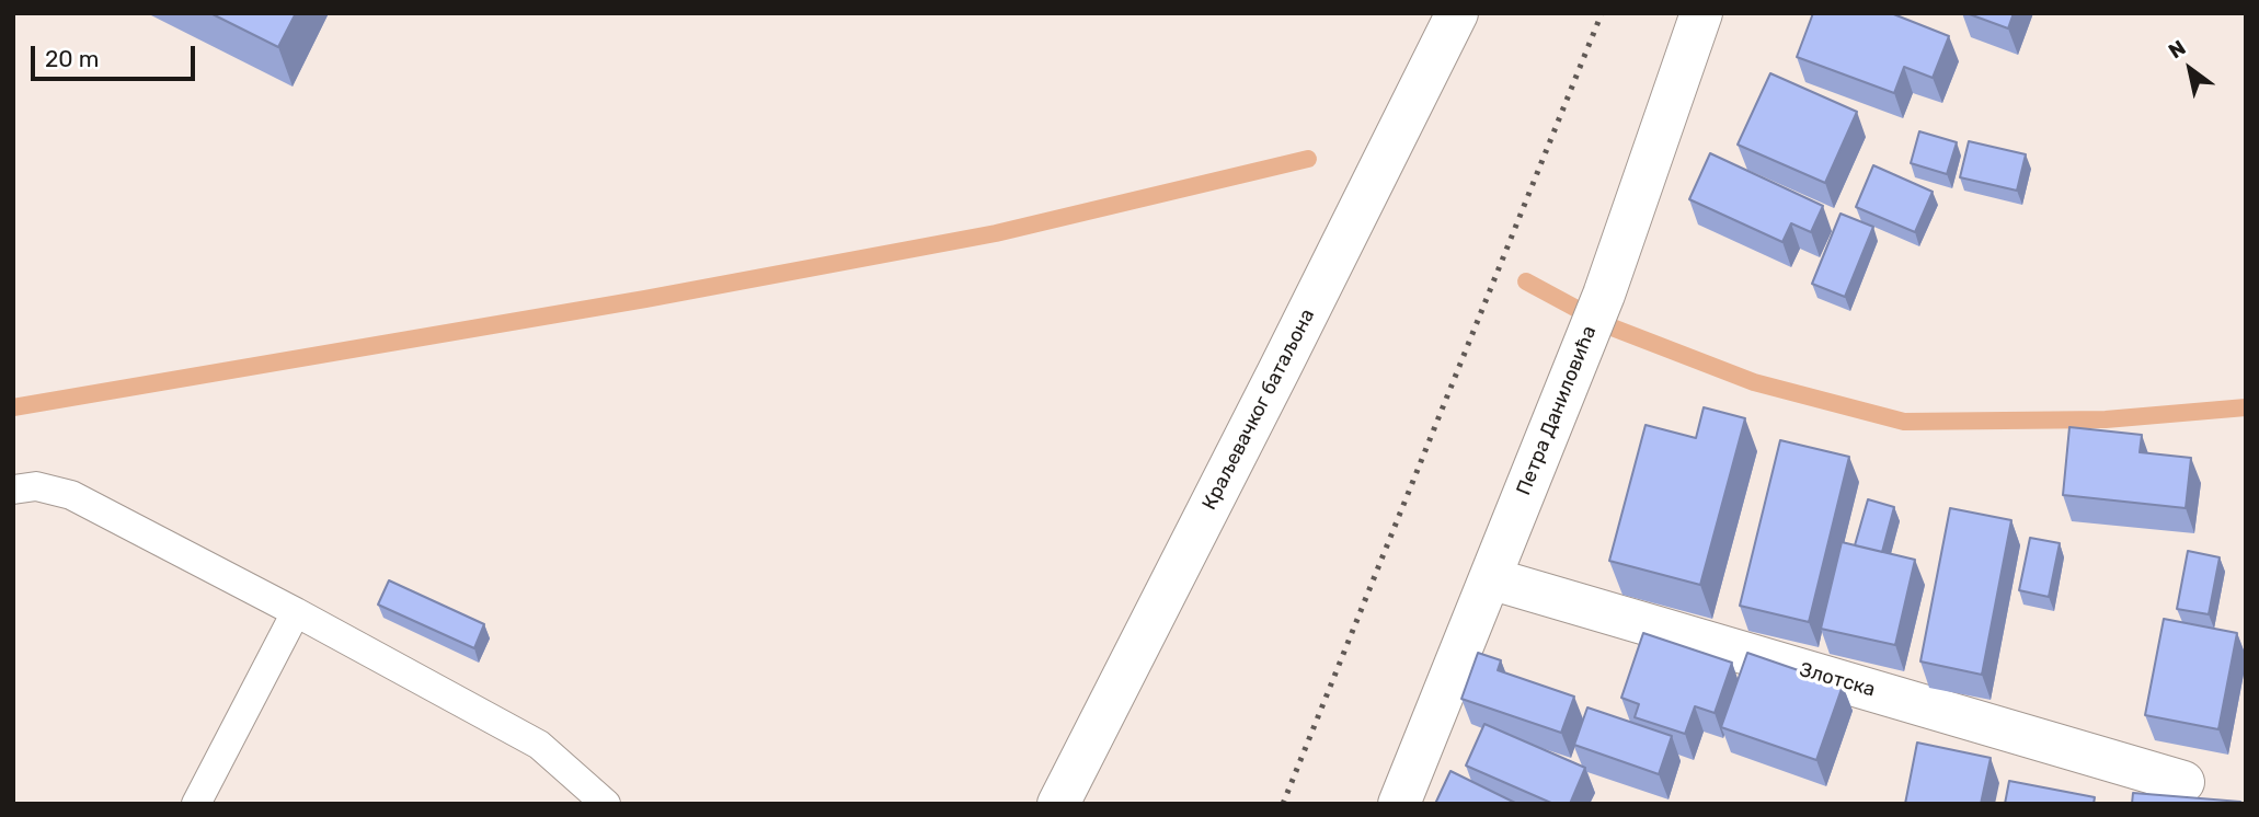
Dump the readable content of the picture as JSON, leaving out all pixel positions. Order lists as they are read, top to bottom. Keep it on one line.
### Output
{"streets":{"street":["Краљевачког батаљона","Петра Даниловића","Злотска"]},"crossings":[["Петра Даниловића","Злотска"]],"scale_bar":"20 m","north":"top left"}
